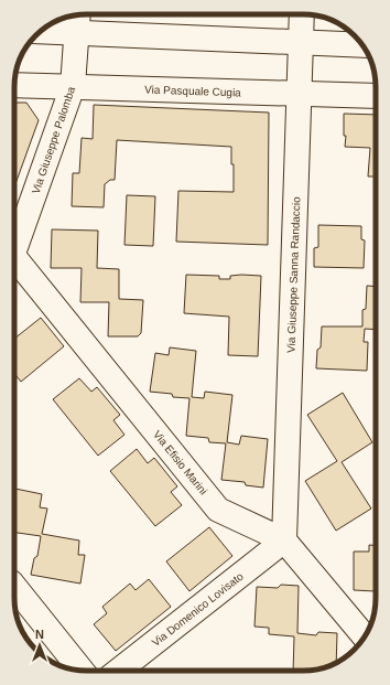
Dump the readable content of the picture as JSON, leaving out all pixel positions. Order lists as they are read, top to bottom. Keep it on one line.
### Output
{"streets":{"street":["Via Pasquale Cugia","Via Giuseppe Palomba","Via Giuseppe Sanna Randaccio","Via Efisio Marini","Via Domenico Lovisato"]},"crossings":[["Via Pasquale Cugia","Via Giuseppe Palomba"],["Via Pasquale Cugia","Via Giuseppe Sanna Randaccio"],["Via Giuseppe Sanna Randaccio","Via Efisio Marini"],["Via Giuseppe Sanna Randaccio","Via Domenico Lovisato"],["Via Efisio Marini","Via Domenico Lovisato"]],"north":"top"}
